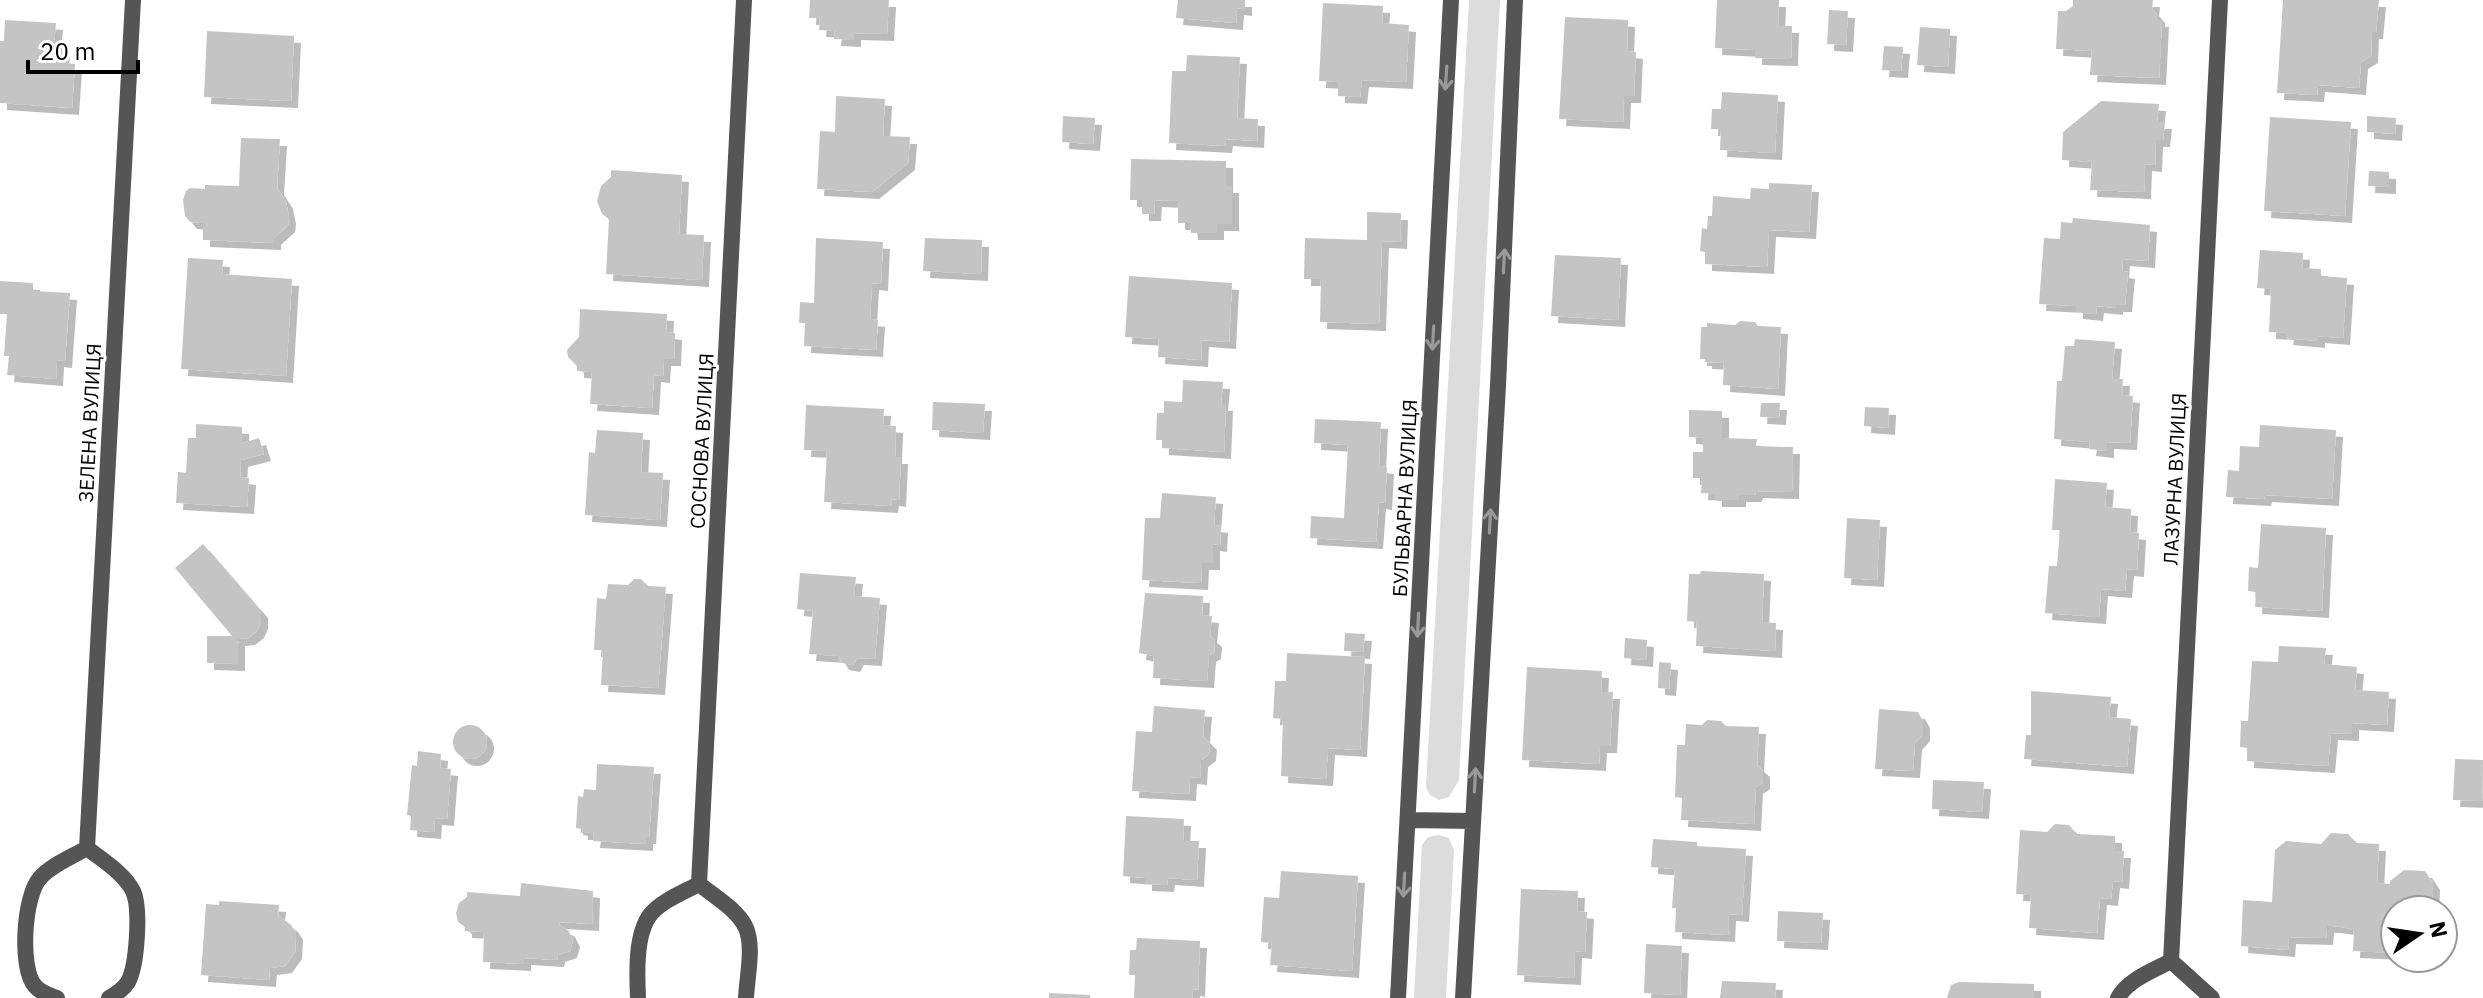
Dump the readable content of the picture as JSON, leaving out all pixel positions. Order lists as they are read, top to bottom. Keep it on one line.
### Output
{"streets":{"street":["ЗЕЛЕНА ВУЛИЦЯ","СОСНОВА ВУЛИЦЯ","ЛАЗУРНА ВУЛИЦЯ","БУЛЬВАРНА ВУЛИЦЯ"]},"scale_bar":"20 m","north":"right"}
